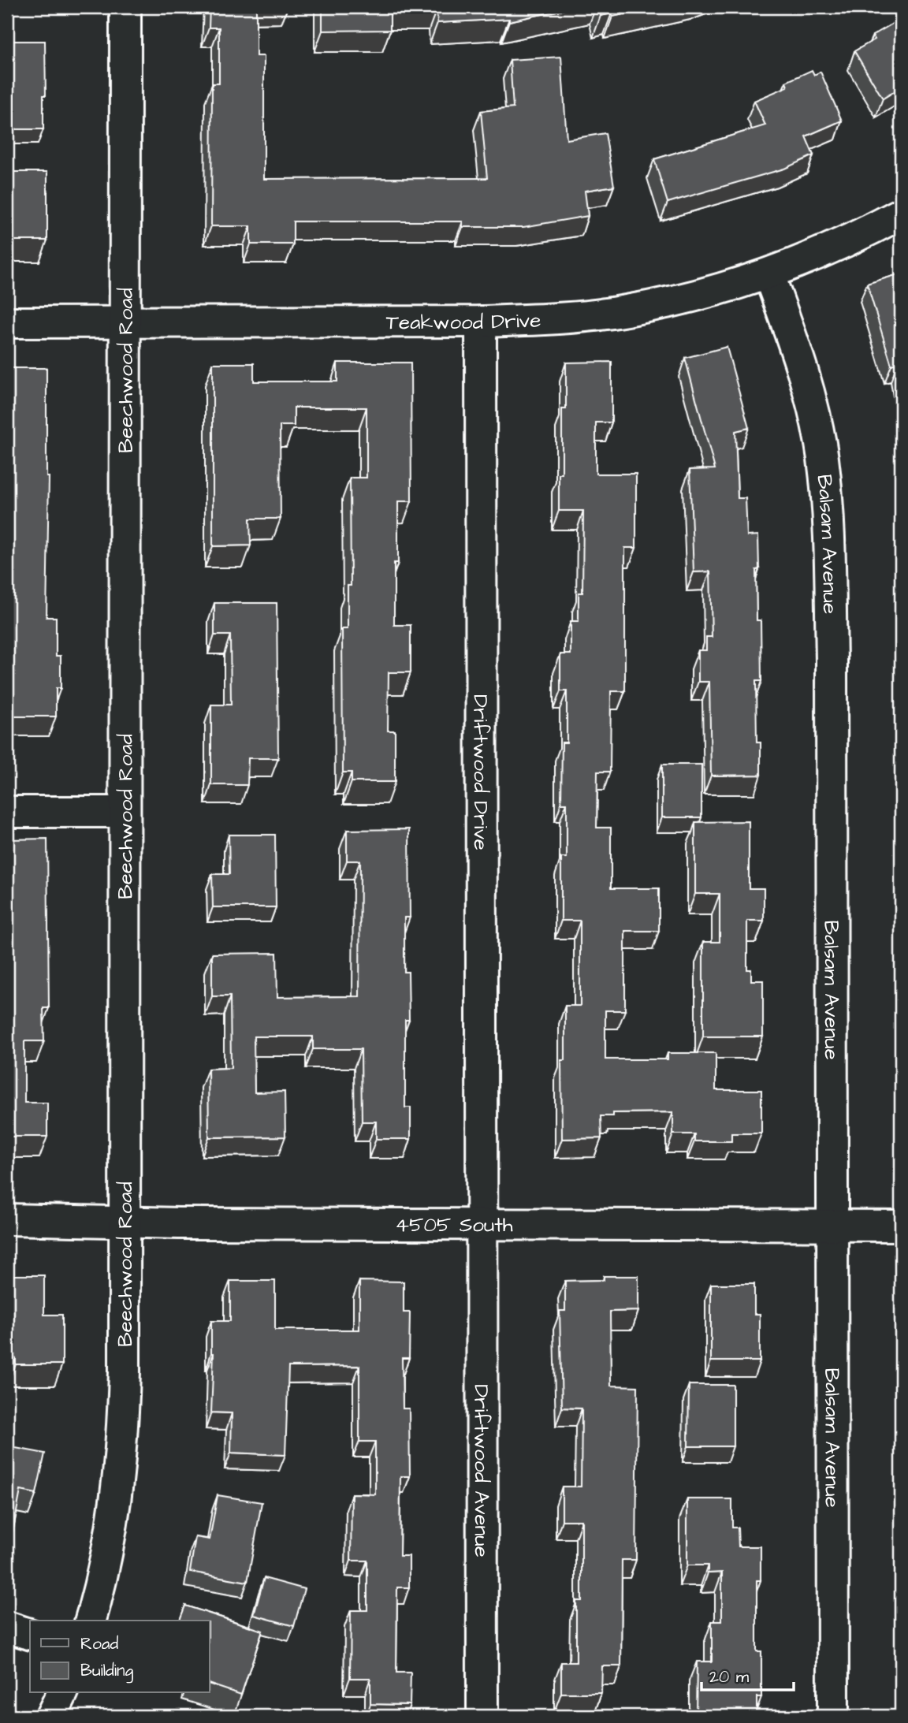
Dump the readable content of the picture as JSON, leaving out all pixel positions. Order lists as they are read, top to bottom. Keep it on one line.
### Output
{"streets":{"street":["Teakwood Drive","Beechwood Road","Balsam Avenue","Driftwood Drive","4505 South","Driftwood Avenue"]},"crossings":[["Teakwood Drive","Beechwood Road"],["Teakwood Drive","Balsam Avenue"],["Teakwood Drive","Driftwood Drive"],["Beechwood Road","4505 South"],["Balsam Avenue","4505 South"],["Driftwood Drive","4505 South"],["Driftwood Drive","Driftwood Avenue"],["4505 South","Driftwood Avenue"]],"legend":["Road","Building"],"scale_bar":"20 m"}
